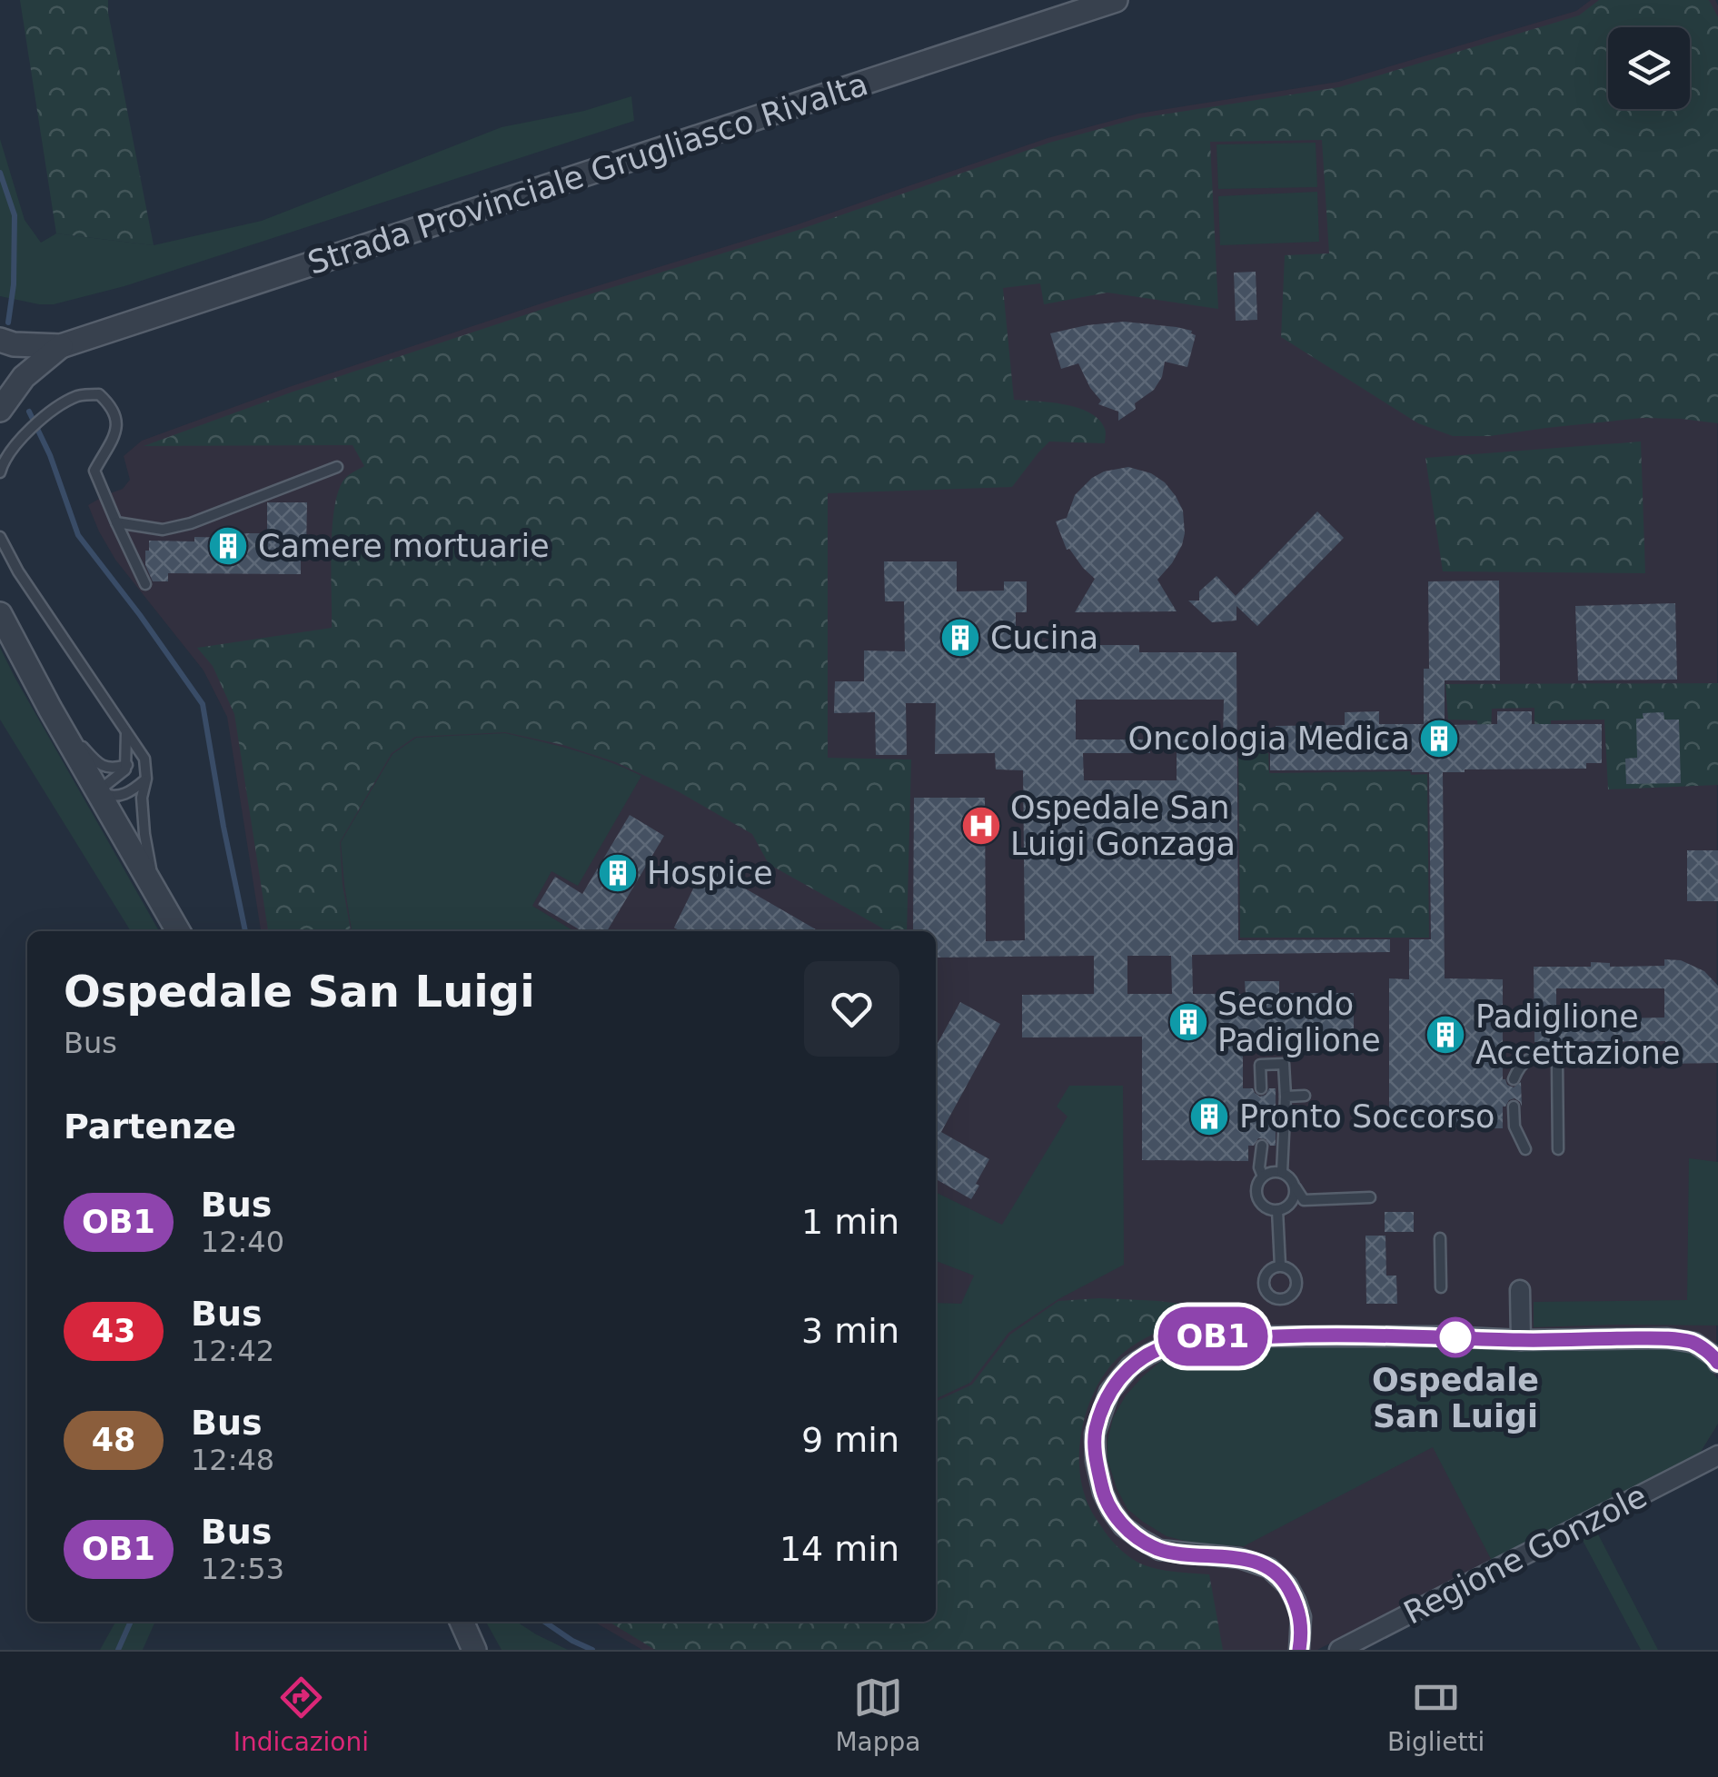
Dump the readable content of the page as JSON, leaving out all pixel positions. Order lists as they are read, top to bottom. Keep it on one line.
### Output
{"streets":{"street":["Strada Provinciale Grugliasco Rivalta","Regione Gonzole"]},"places":{"building":["Camere mortuarie","Cucina","Oncologia Medica","Hospice","Secondo Padiglione","Padiglione Accettazione","Pronto Soccorso"],"hospital":["Ospedale San Luigi Gonzaga"],"other":["Ospedale San Luigi"]},"lines":["bus line OB1"],"page":{"on_map":"OB1","heading":[["Ospedale San Luigi","Bus"],"Partenze"],"list":[{"mark":"OB1","name":"Bus","note":"12:40","value":"1 min"},{"mark":"43","name":"Bus","note":"12:42","value":"3 min"},{"mark":"48","name":"Bus","note":"12:48","value":"9 min"},{"mark":"OB1","name":"Bus","note":"12:53","value":"14 min"}],"tabs":["Indicazioni","Mappa","Biglietti"]}}
